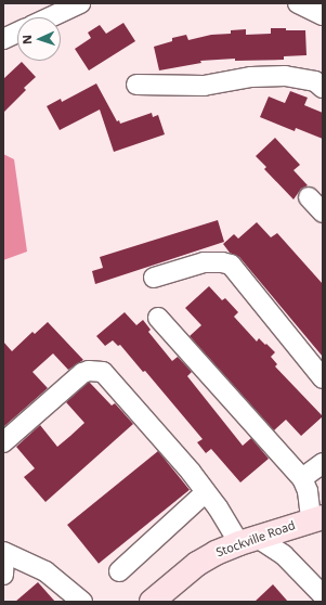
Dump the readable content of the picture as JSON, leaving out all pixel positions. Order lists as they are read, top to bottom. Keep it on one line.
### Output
{"streets":{"street":["Stockville Road"]},"north":"left"}
